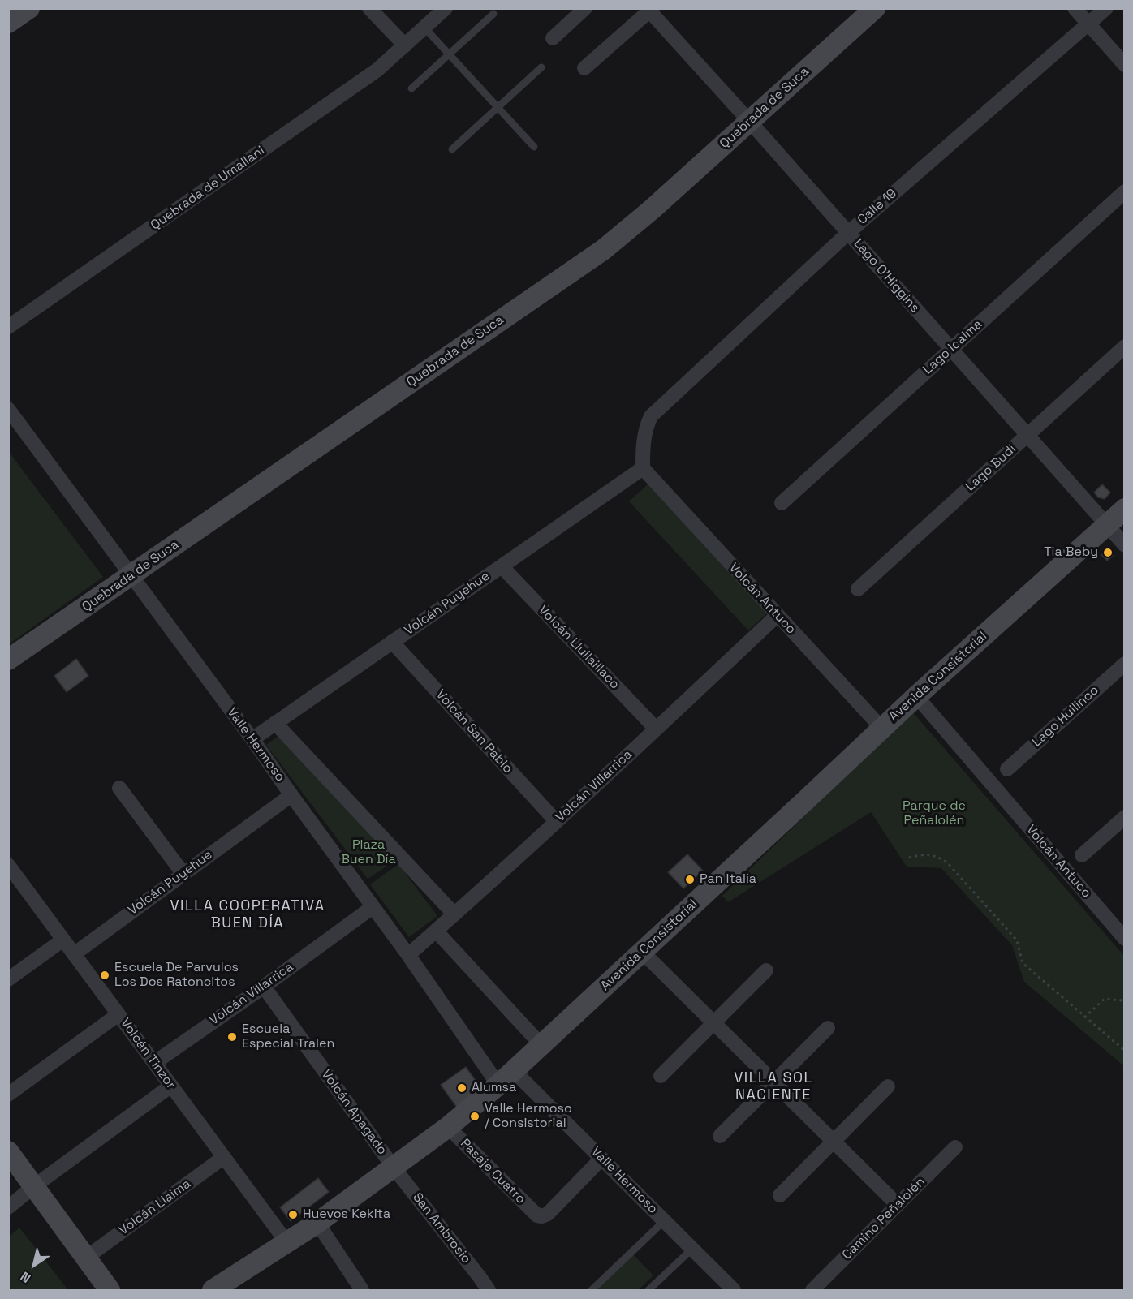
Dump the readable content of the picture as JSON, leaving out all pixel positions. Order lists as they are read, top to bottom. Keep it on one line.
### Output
{"streets":{"street":["Quebrada de Suca","Quebrada de Umallani","Calle 19","Lago O'Higgins","Lago Icalma","Lago Budi","Volcán Antuco","Volcán Puyehue","Volcán Llullaillaco","Avenida Consistorial","Lago Huilinco","Volcán San Pablo","Valle Hermoso","Volcán Villarrica","Volcán Tinzor","Volcán Apagado","Pasaje Cuatro","Volcán Llaima","Camino Peñalolén","San Ambrosio"]},"crossings":[["Quebrada de Suca","Lago O'Higgins"],["Quebrada de Suca","Valle Hermoso"],["Calle 19","Lago O'Higgins"],["Calle 19","Volcán Antuco"],["Calle 19","Volcán Puyehue"],["Lago O'Higgins","Lago Icalma"],["Lago O'Higgins","Lago Budi"],["Lago O'Higgins","Avenida Consistorial"],["Volcán Antuco","Volcán Puyehue"],["Volcán Antuco","Avenida Consistorial"],["Volcán Antuco","Volcán Villarrica"],["Volcán Puyehue","Volcán Llullaillaco"],["Volcán Puyehue","Volcán San Pablo"],["Volcán Puyehue","Valle Hermoso"],["Volcán Puyehue","Volcán Tinzor"],["Volcán Llullaillaco","Volcán Villarrica"],["Avenida Consistorial","Valle Hermoso"],["Avenida Consistorial","Volcán Tinzor"],["Avenida Consistorial","Volcán Apagado"],["Avenida Consistorial","Pasaje Cuatro"],["Avenida Consistorial","San Ambrosio"],["Volcán San Pablo","Volcán Villarrica"],["Valle Hermoso","Volcán Villarrica"],["Valle Hermoso","Pasaje Cuatro"],["Volcán Villarrica","Volcán Tinzor"],["Volcán Villarrica","Volcán Apagado"],["Volcán Tinzor","Volcán Llaima"],["Volcán Apagado","San Ambrosio"]],"districts":["VILLA COOPERATIVA BUEN DÍA","VILLA SOL NACIENTE"],"parks":["Parque de Peñalolén","Plaza Buen Día"],"places":["Tia Beby","Pan Italia","Escuela De Parvulos Los Dos Ratoncitos","Escuela Especial Tralen","Alumsa","Valle Hermoso / Consistorial","Huevos Kekita"],"north":"bottom left"}
